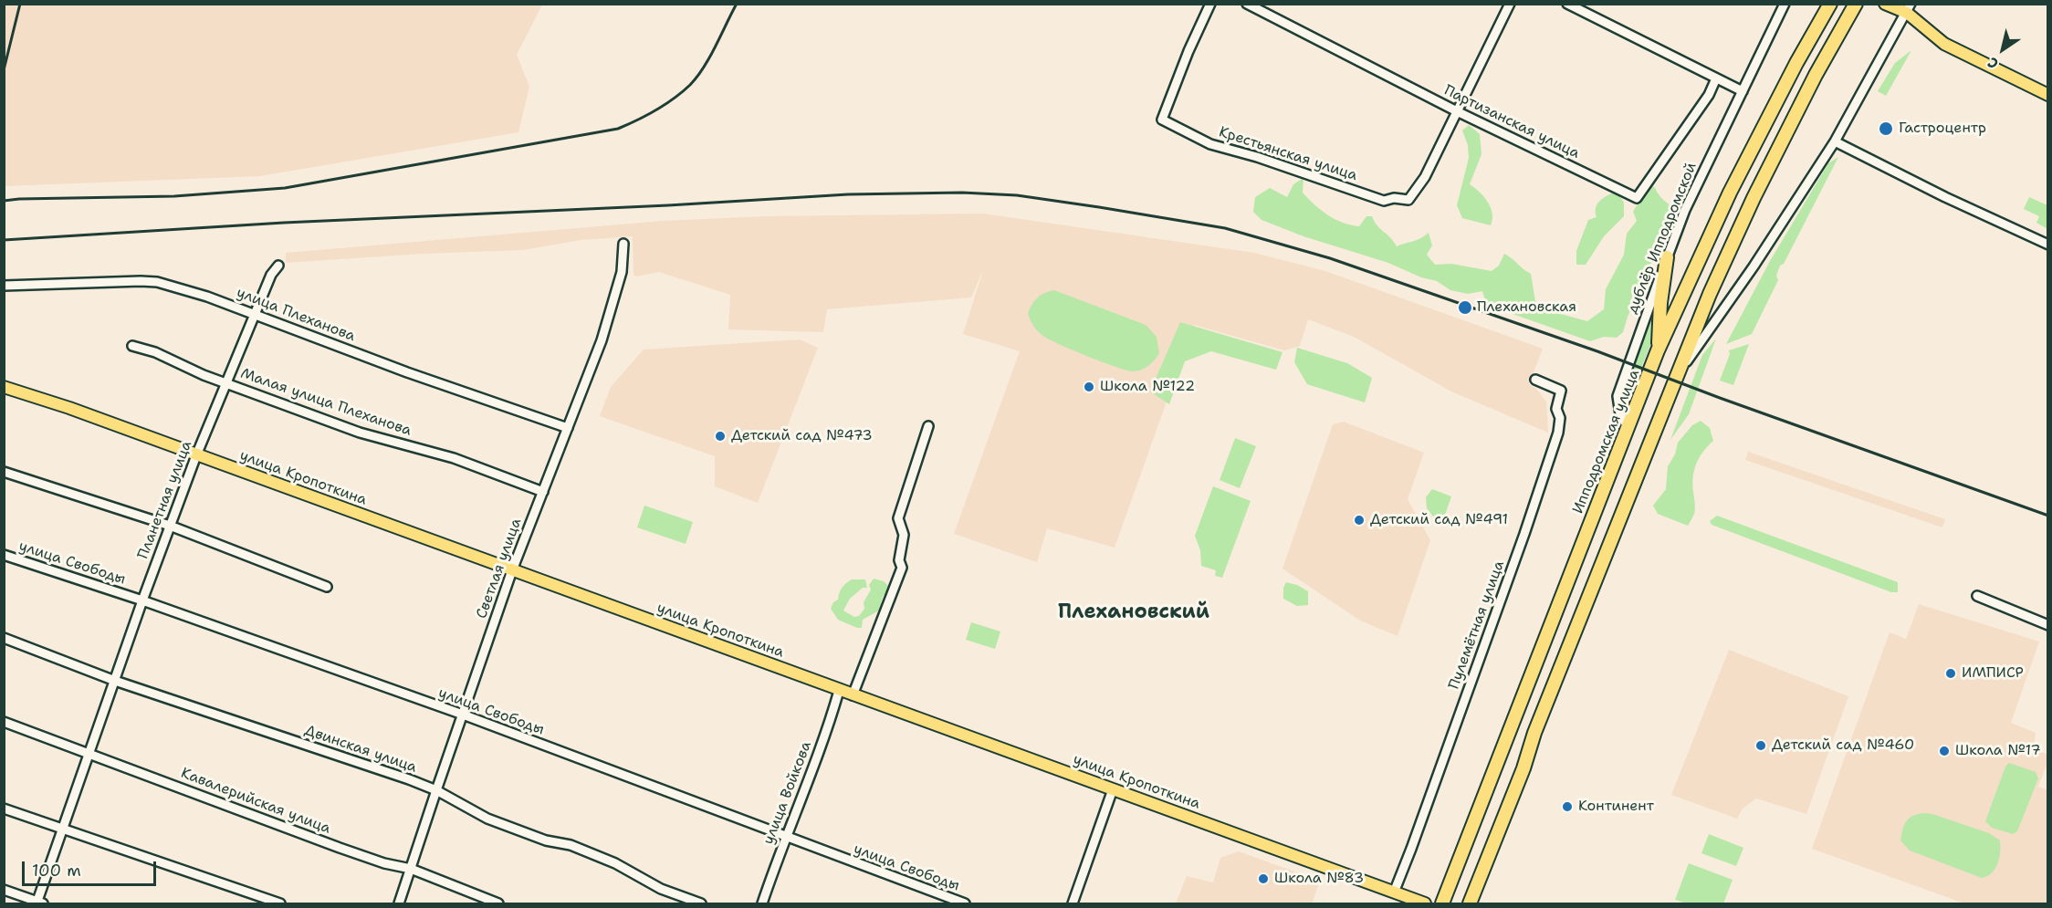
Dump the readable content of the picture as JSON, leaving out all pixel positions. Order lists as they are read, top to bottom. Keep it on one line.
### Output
{"streets":{"highway":["Ипподромская улица"],"main road":["улица Кропоткина"],"street":["Партизанская улица","Крестьянская улица","дублёр Ипподромской","улица Плеханова","Малая улица Плеханова","Планетная улица","улица Свободы","Светлая улица","Пулемётная улица","Двинская улица","улица Войкова","Кавалерийская улица"]},"crossings":[["Партизанская улица","Крестьянская улица"],["дублёр Ипподромской","Ипподромская улица"],["улица Плеханова","Планетная улица"],["улица Плеханова","Светлая улица"],["Малая улица Плеханова","Планетная улица"],["Малая улица Плеханова","Светлая улица"],["улица Кропоткина","Планетная улица"],["улица Кропоткина","Светлая улица"],["улица Кропоткина","Пулемётная улица"],["улица Кропоткина","улица Войкова"],["Планетная улица","улица Свободы"],["Планетная улица","Двинская улица"],["Планетная улица","Кавалерийская улица"],["улица Свободы","Светлая улица"],["улица Свободы","улица Войкова"],["Светлая улица","Двинская улица"],["Светлая улица","Кавалерийская улица"]],"districts":["Плехановский"],"places":["Гастроцентр","Плехановская","Школа №122","Детский сад №473","Детский сад №491","ИМПИСР","Детский сад №460","Школа №17","Континент","Школа №83"],"scale_bar":"100 m","north":"bottom left"}
